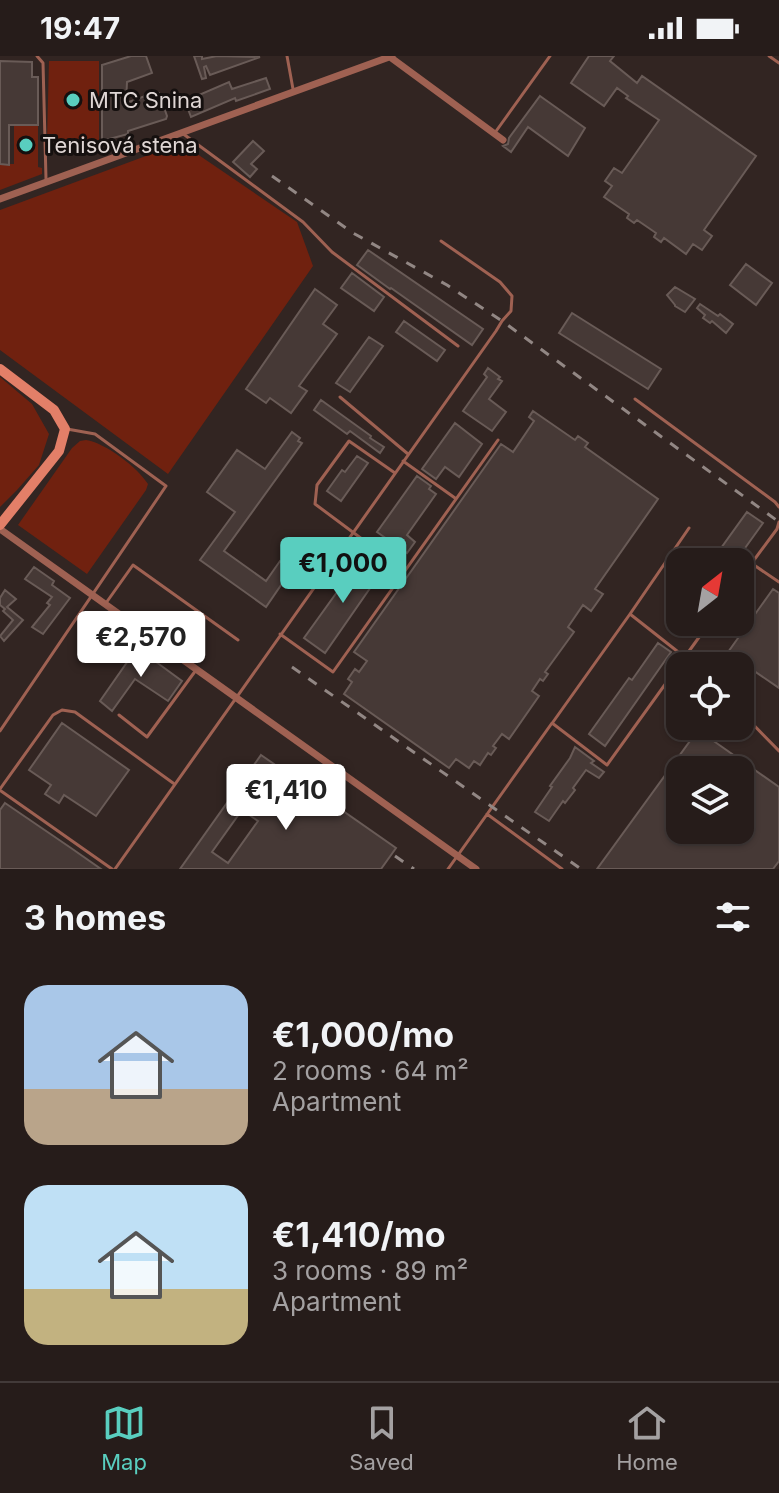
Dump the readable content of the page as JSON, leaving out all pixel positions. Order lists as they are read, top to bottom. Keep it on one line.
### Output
{"places":["MTC Snina","Tenisová stena"],"north":"top right","page":{"status":"19:47","price":["€1,000","€2,570","€1,410"],"heading":"3 homes","list":[{"name":"€1,000/mo","note":"2 rooms · 64 m² · Apartment"},{"name":"€1,410/mo","note":"3 rooms · 89 m² · Apartment"}],"tabs":["Map","Saved","Home"]}}
